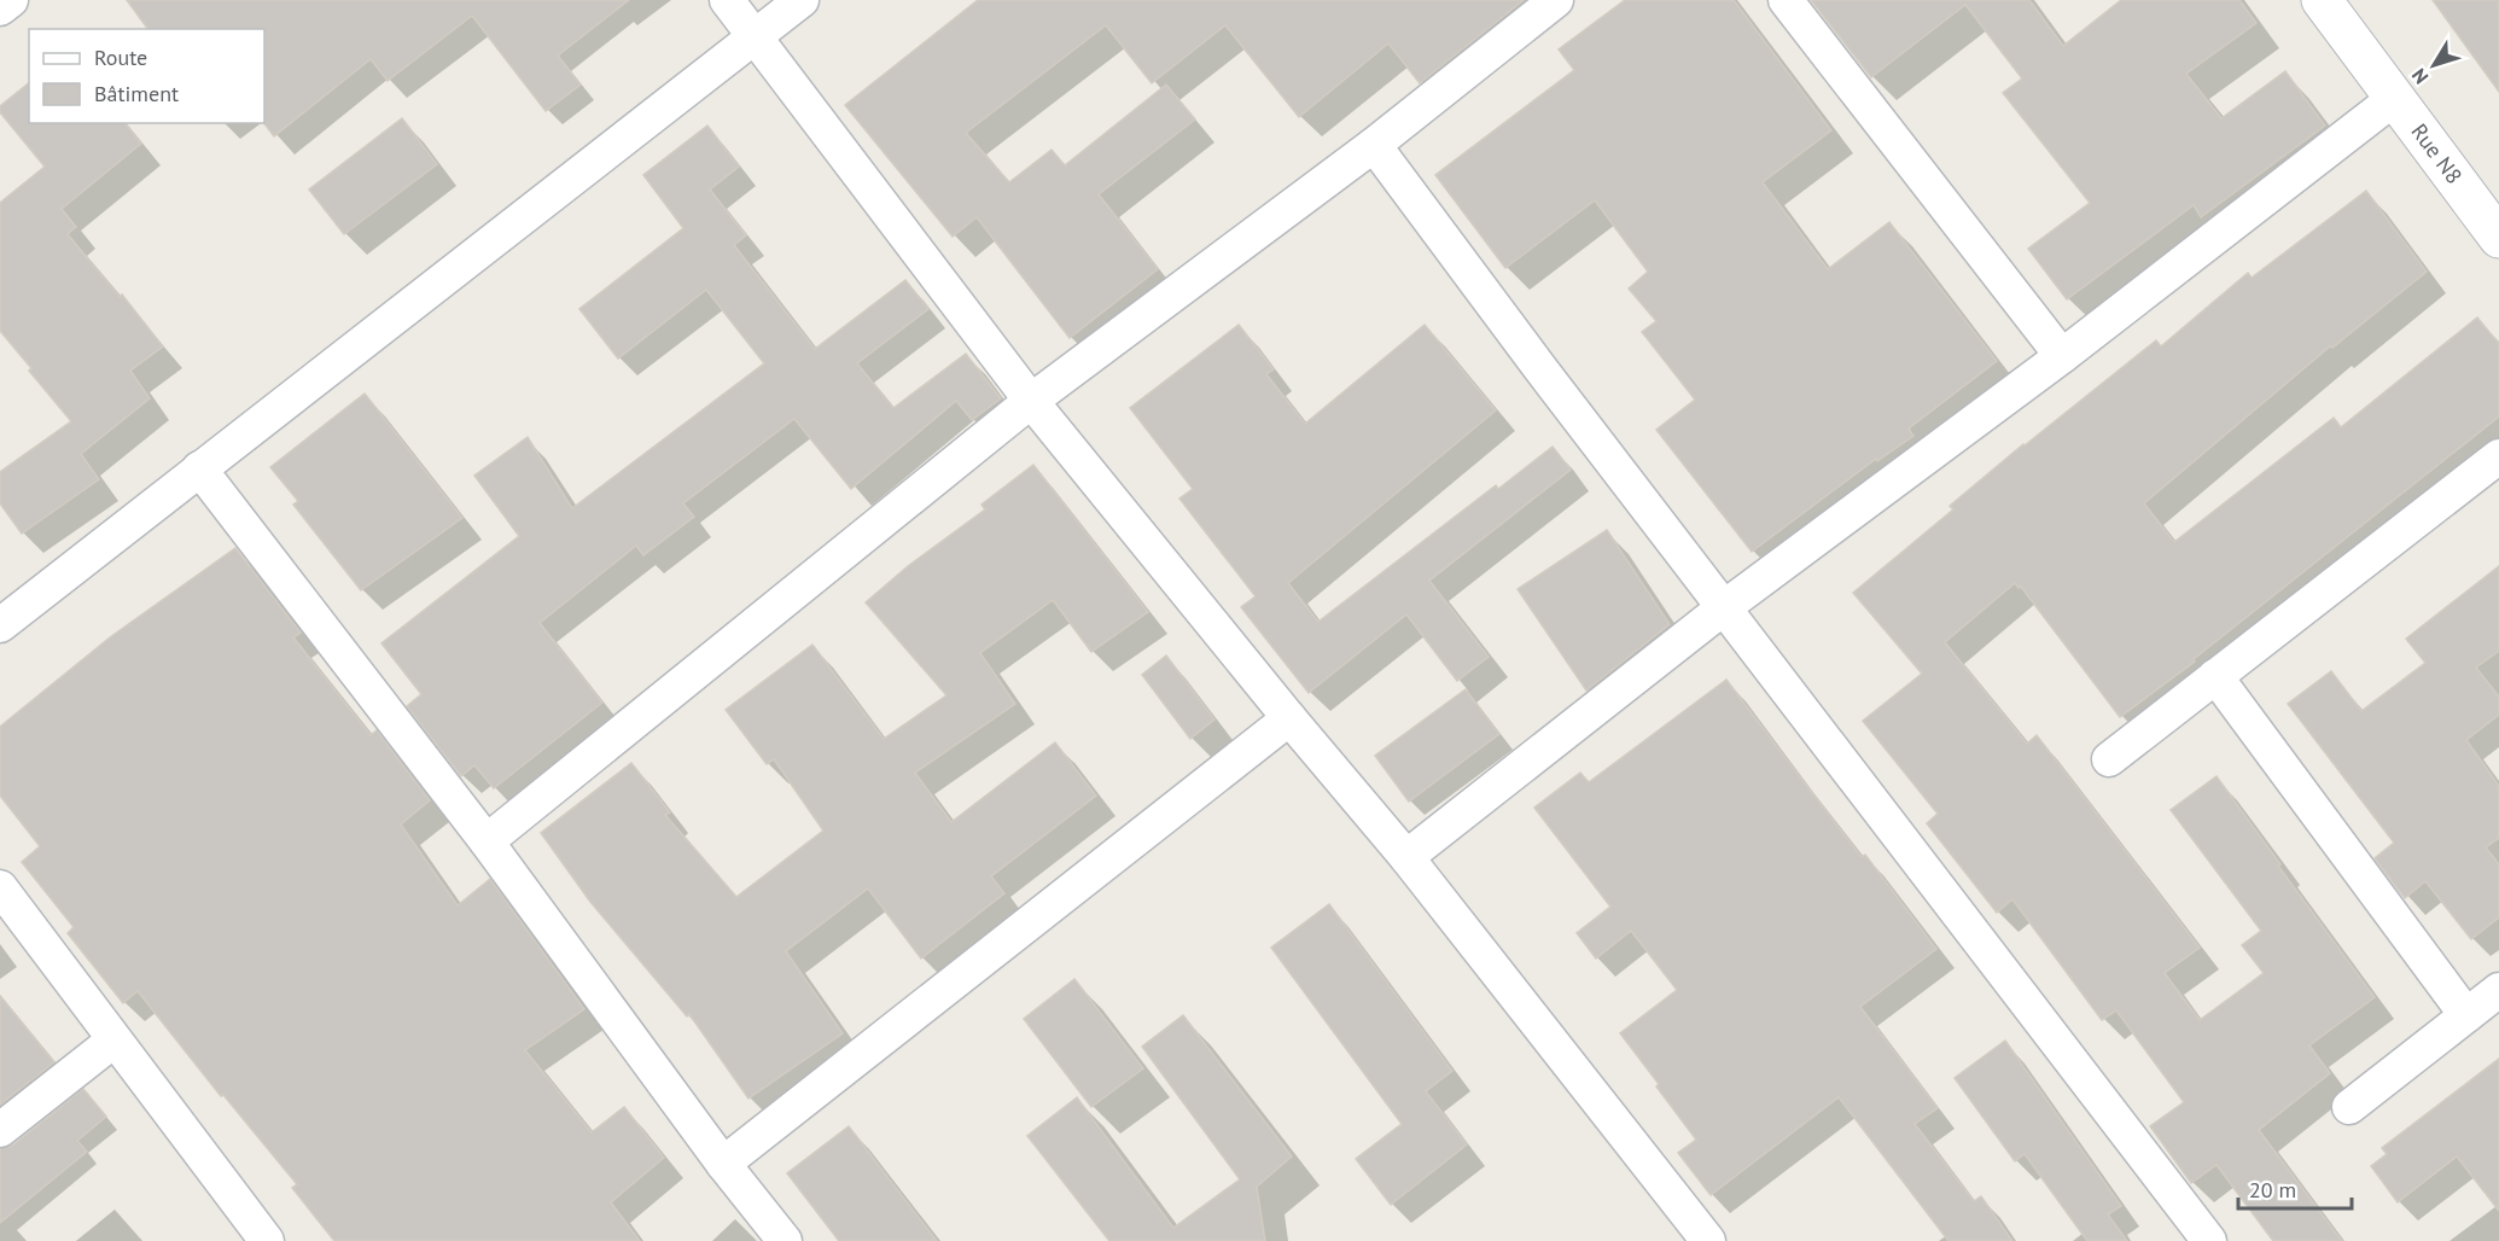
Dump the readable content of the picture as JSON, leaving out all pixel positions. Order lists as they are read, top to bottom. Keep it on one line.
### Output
{"streets":{"street":["Rue N8"]},"legend":["Route","Bâtiment"],"scale_bar":"20 m","north":"bottom left"}
